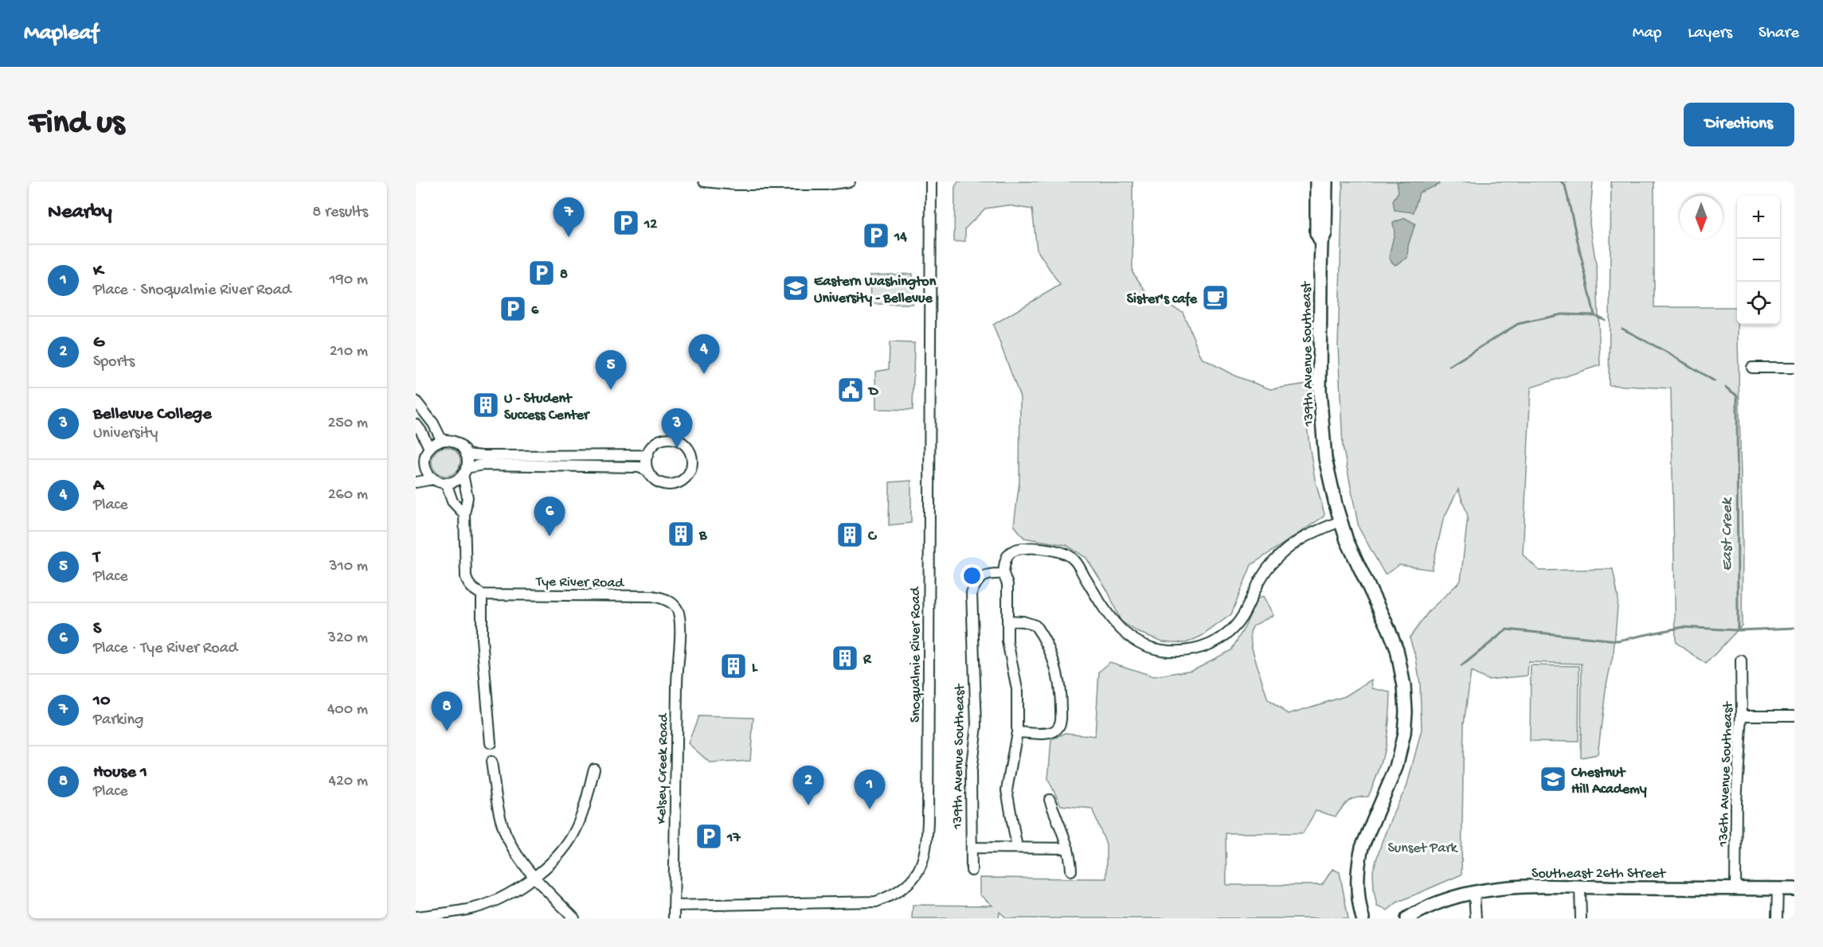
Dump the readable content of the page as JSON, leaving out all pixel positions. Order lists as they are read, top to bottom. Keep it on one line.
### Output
{"streets":{"street":["139th Avenue Southeast","Tye River Road","Snoqualmie River Road","Kelsey Creek Road","136th Avenue Southeast","Southeast 26th Street"]},"crossings":[["Tye River Road","Kelsey Creek Road"],["Snoqualmie River Road","Kelsey Creek Road"],["136th Avenue Southeast","Southeast 26th Street"]],"water":["East Creek"],"parks":["Sunset Park"],"places":{"parking":["12","14","8","6","17"],"school or university":["Eastern Washington University - Bellevue","Chestnut Hill Academy"],"cafe":["Sister's cafe"],"public building":["D"],"building":["U - Student Success Center","B","C","R","L"]},"north":"bottom","page":{"header":"Mapleaf","nav":["Map","Layers","Share"],"buttons":"Directions","title":"Find us","heading":["Nearby","8 results"],"map_buttons":["+","−"],"pins":["7","4","5","3","6","8","2","1"],"list":[{"mark":"1","name":"K","note":"Place · Snoqualmie River Road","value":"190 m"},{"mark":"2","name":"G","note":"Sports","value":"210 m"},{"mark":"3","name":"Bellevue College","note":"University","value":"250 m"},{"mark":"4","name":"A","note":"Place","value":"260 m"},{"mark":"5","name":"T","note":"Place","value":"310 m"},{"mark":"6","name":"S","note":"Place · Tye River Road","value":"320 m"},{"mark":"7","name":"10","note":"Parking","value":"400 m"},{"mark":"8","name":"House 1","note":"Place","value":"420 m"}]}}
